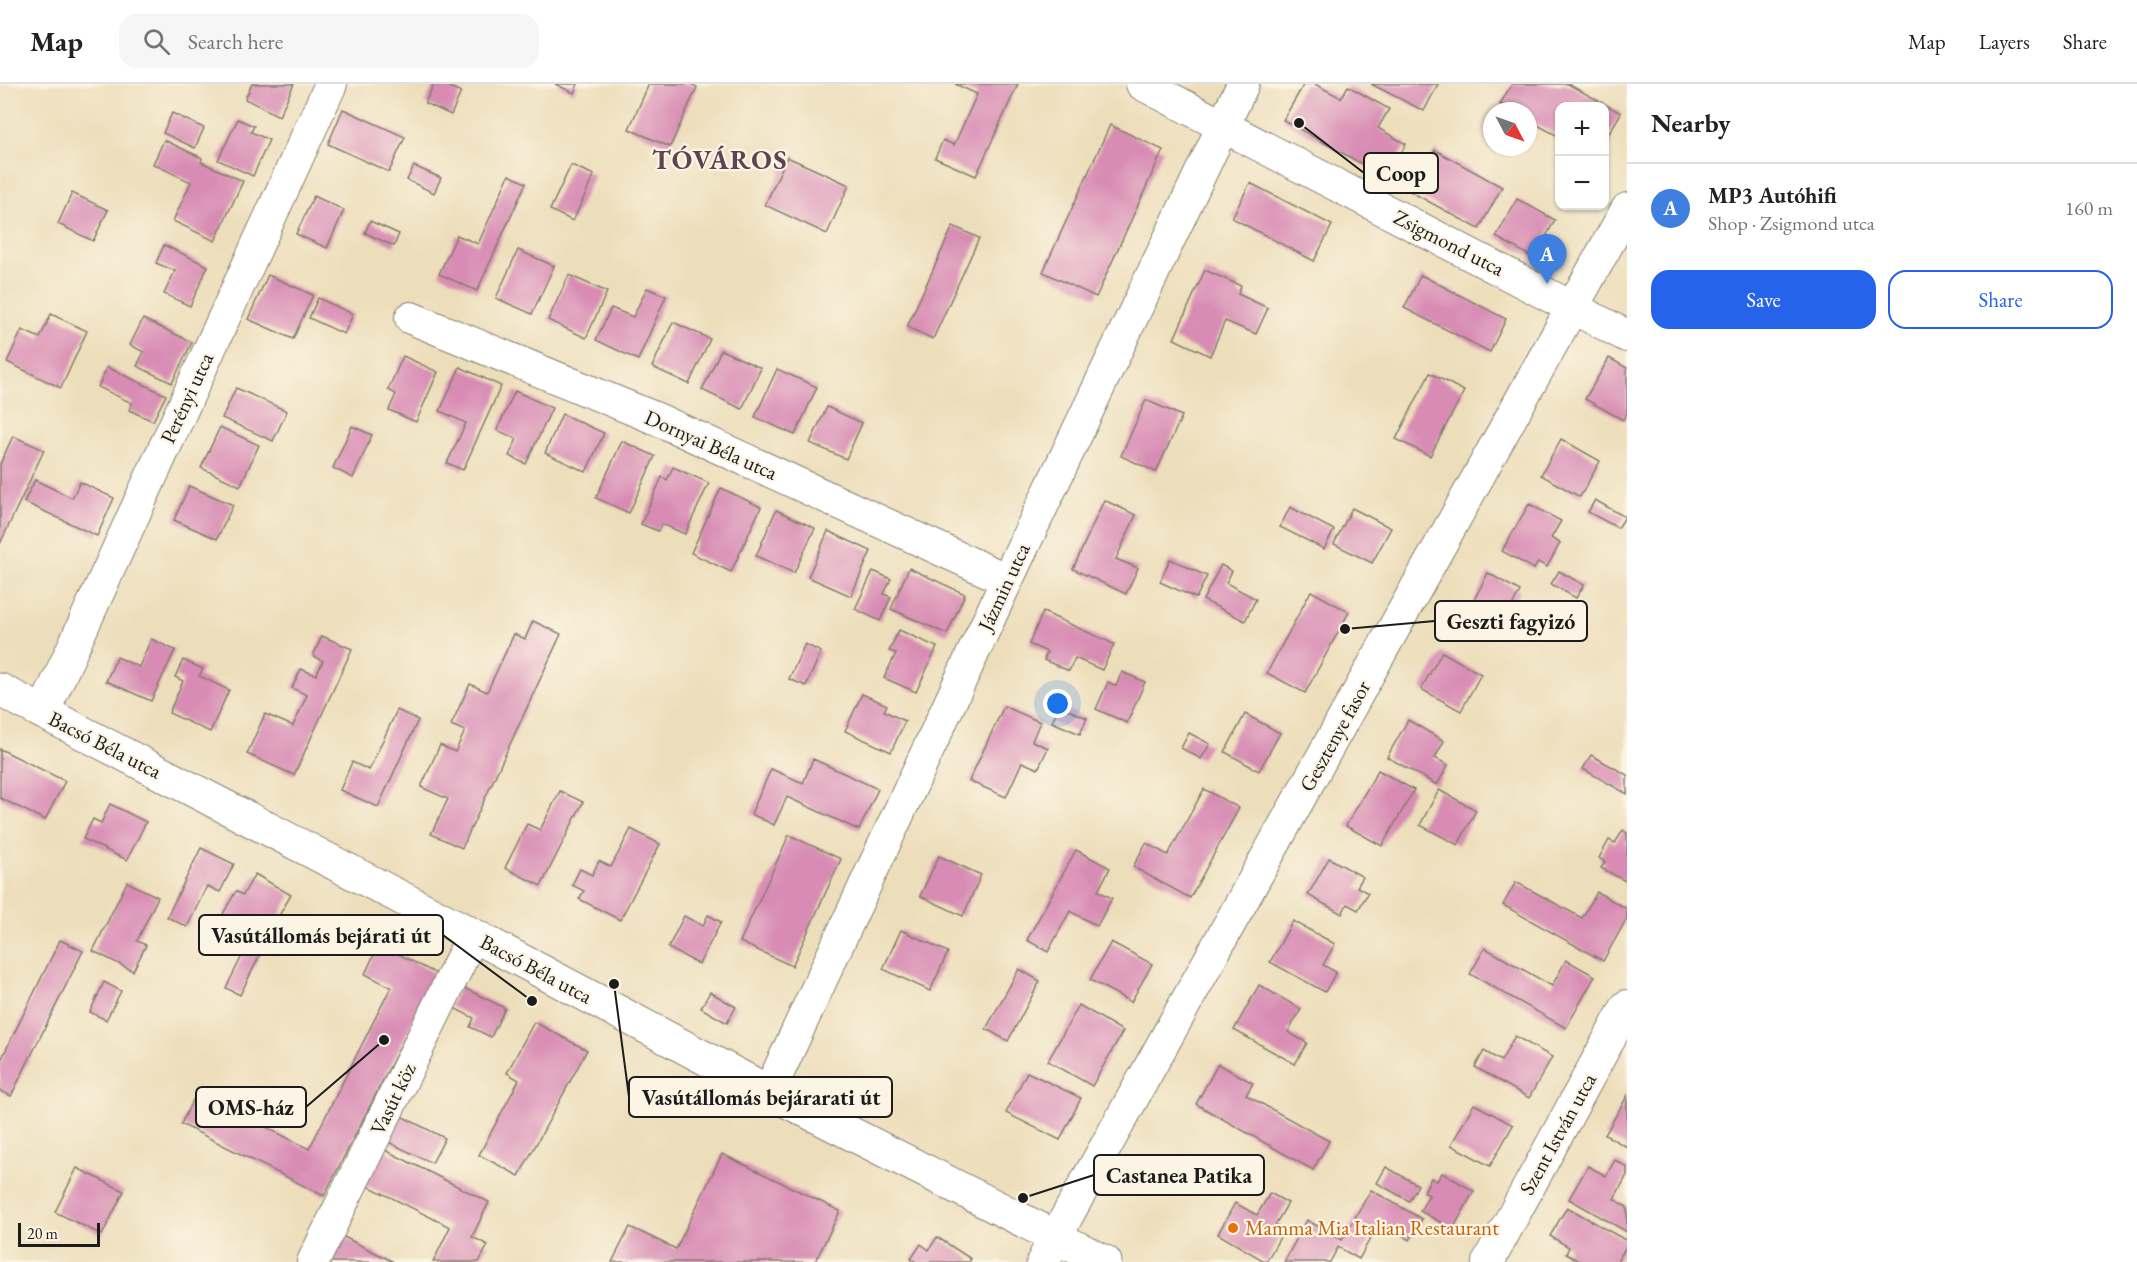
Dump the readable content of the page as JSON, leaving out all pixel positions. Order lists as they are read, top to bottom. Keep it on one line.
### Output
{"streets":{"main road":["Bacsó Béla utca"],"street":["Zsigmond utca","Perényi utca","Dornyai Béla utca","Jázmin utca","Gesztenye fasor","Vasút köz","Szent István utca"]},"crossings":[["Zsigmond utca","Jázmin utca"],["Zsigmond utca","Gesztenye fasor"],["Perényi utca","Bacsó Béla utca"],["Dornyai Béla utca","Jázmin utca"],["Jázmin utca","Bacsó Béla utca"],["Gesztenye fasor","Bacsó Béla utca"],["Bacsó Béla utca","Vasút köz"]],"districts":["TÓVÁROS"],"places":["Coop","Geszti fagyizó","Vasútállomás bejárarati út","Vasútállomás bejárati út","OMS-ház","Castanea Patika","Mamma Mia Italian Restaurant"],"scale_bar":"20 m","north":"bottom right","page":{"header":"Map","search":"Search here","nav":["Map","Layers","Share"],"heading":"Nearby","map_buttons":["+","−"],"list":[{"mark":"A","name":"MP3 Autóhifi","note":"Shop · Zsigmond utca","value":"160 m"}],"pins":"A","buttons":["Save","Share"],"scale":"20 m"}}
